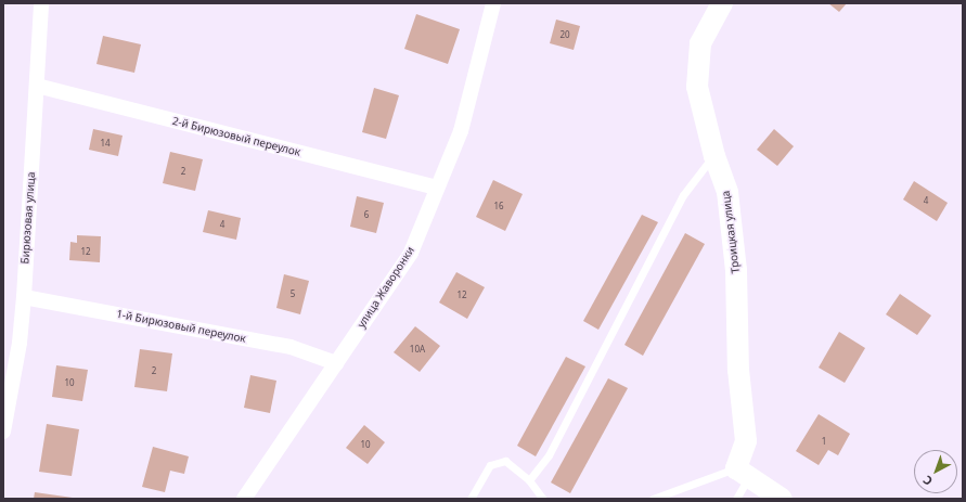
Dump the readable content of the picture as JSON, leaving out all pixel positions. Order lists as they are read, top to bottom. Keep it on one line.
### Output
{"streets":{"street":["2-й Бирюзовый переулок","Бирюзовая улица","Троицкая улица","улица Жаворонки","1-й Бирюзовый переулок"]},"crossings":[["2-й Бирюзовый переулок","Бирюзовая улица"],["2-й Бирюзовый переулок","улица Жаворонки"],["Бирюзовая улица","1-й Бирюзовый переулок"],["улица Жаворонки","1-й Бирюзовый переулок"]],"house_numbers":["20","14","2","4","16","6","4","12","5","12","10А","2","10","1","10"],"north":"bottom left"}
